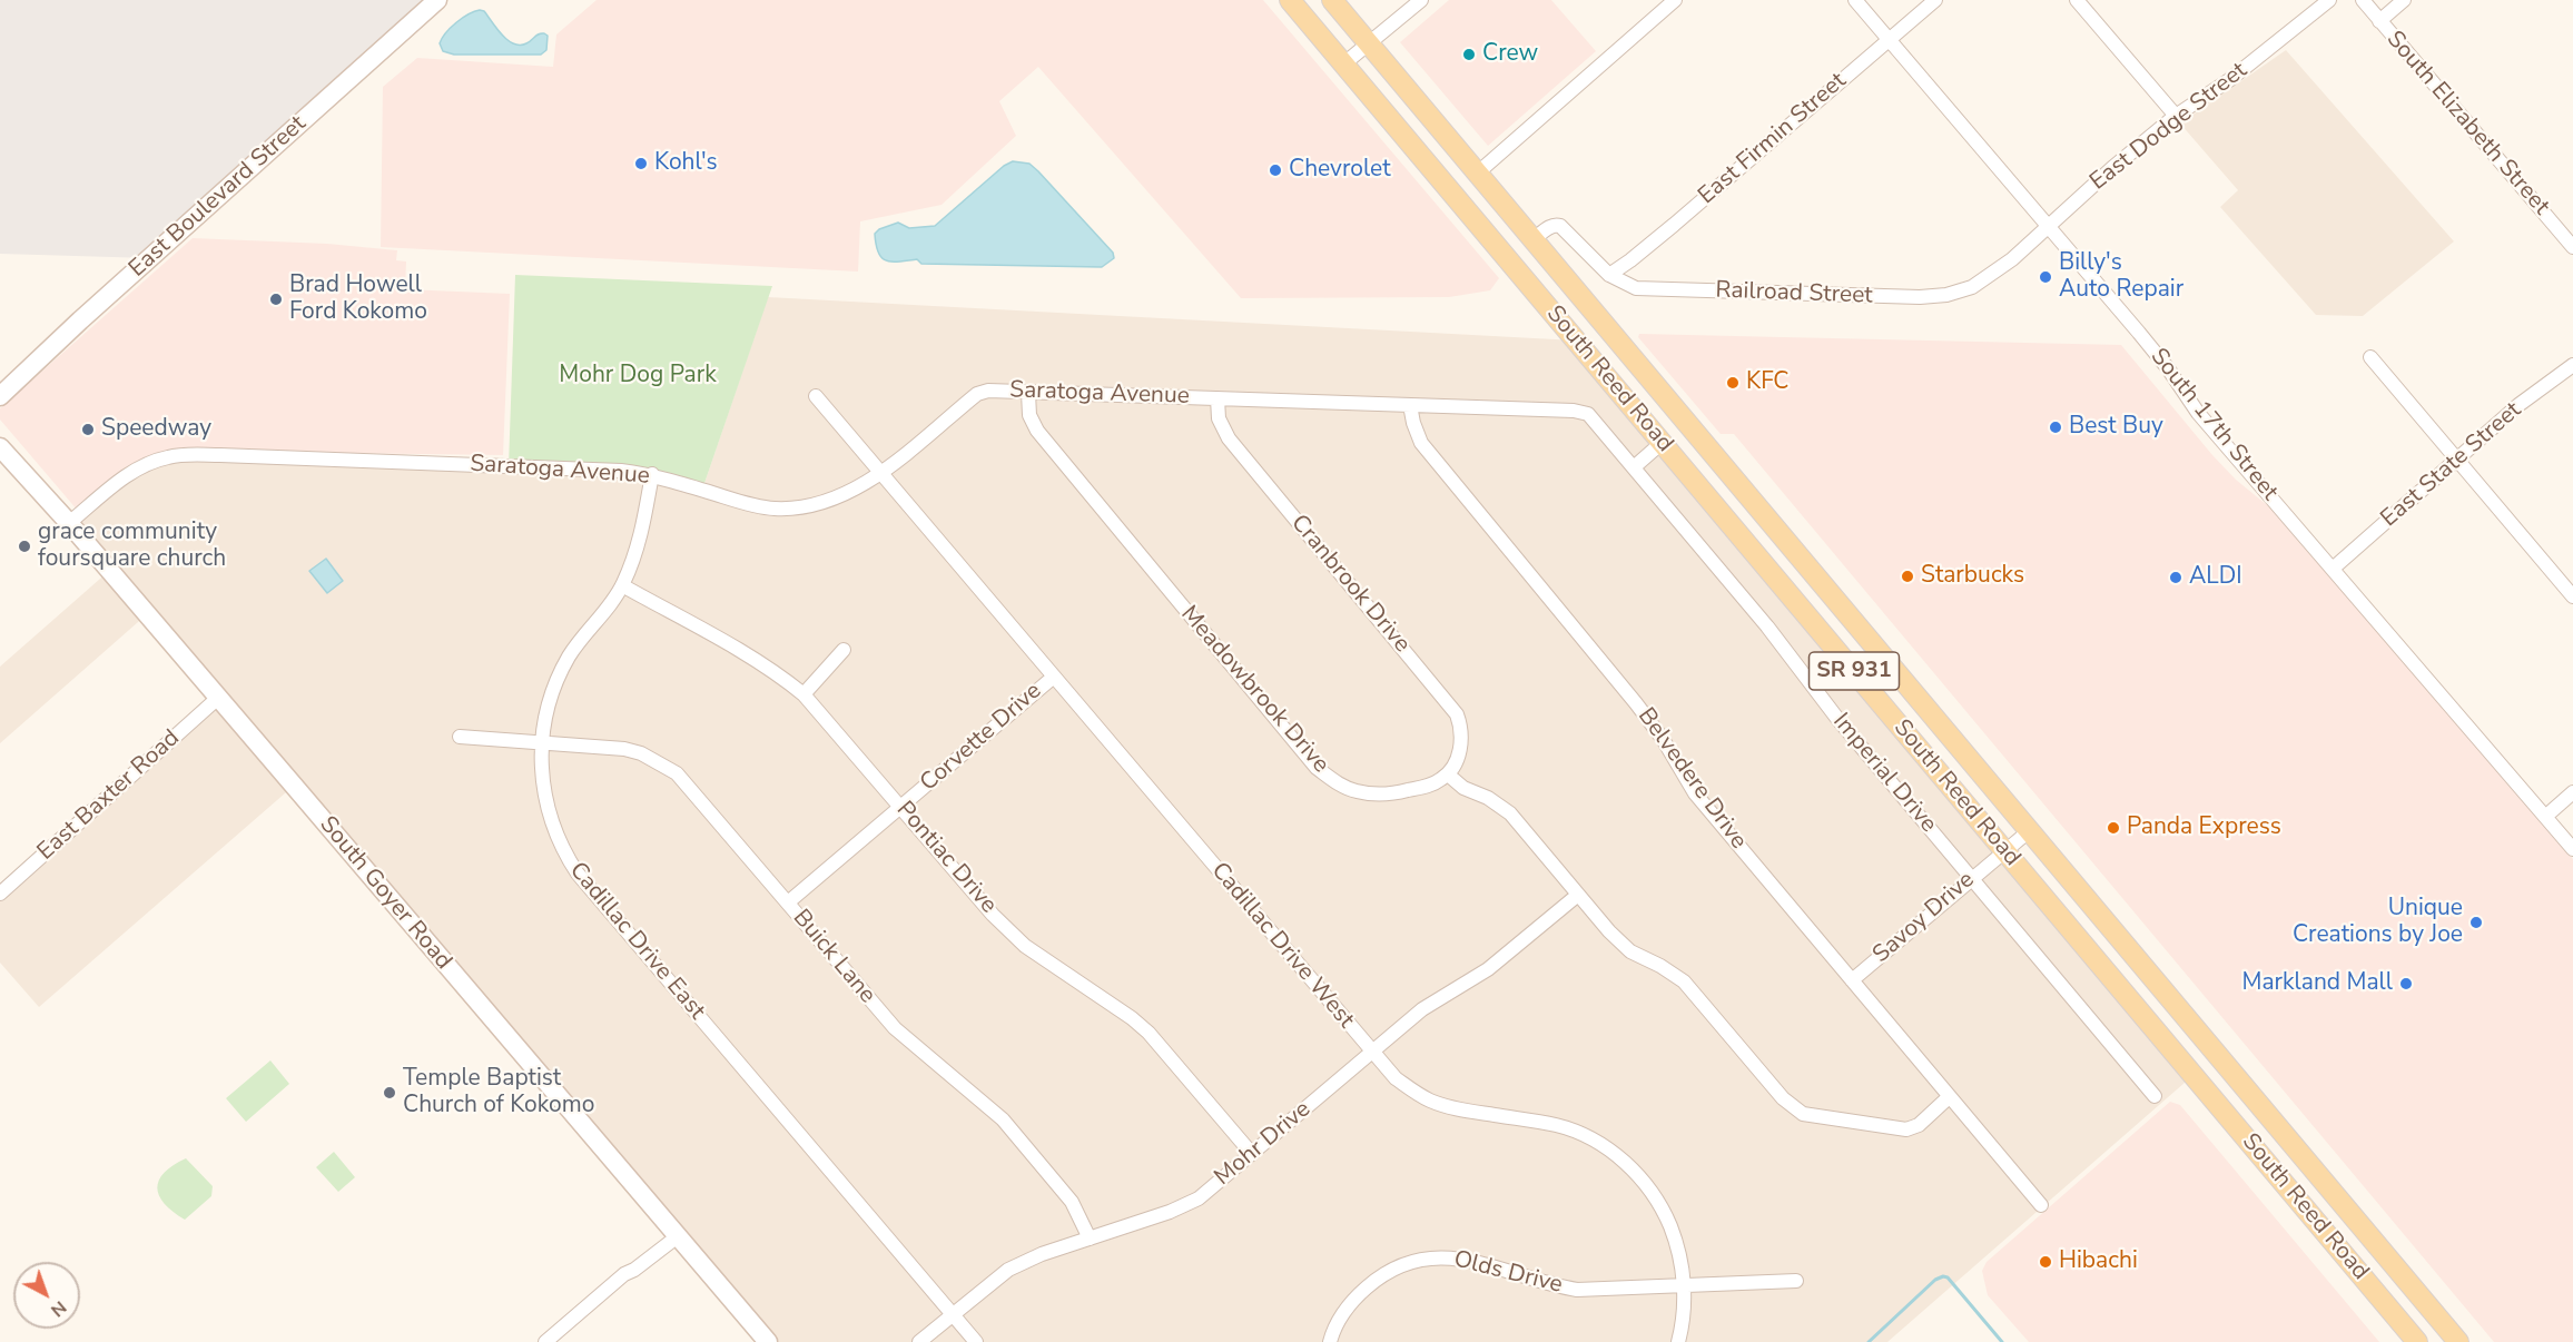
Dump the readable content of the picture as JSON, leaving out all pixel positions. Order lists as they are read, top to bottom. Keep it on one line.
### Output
{"streets":{"main road":["South Reed Road","SR 931"],"street":["South Elizabeth Street","East Dodge Street","East Firmin Street","East Boulevard Street","Railroad Street","Saratoga Avenue","South 17th Street","East State Street","Cranbrook Drive","Meadowbrook Drive","Corvette Drive","Imperial Drive","Belvedere Drive","East Baxter Road","Pontiac Drive","South Goyer Road","Savoy Drive","Cadillac Drive East","Cadillac Drive West","Buick Lane","Mohr Drive","Olds Drive"]},"crossings":[["East Dodge Street","Railroad Street"],["East Dodge Street","South 17th Street"],["East Firmin Street","Railroad Street"],["East Firmin Street","South 17th Street"],["South Reed Road","Savoy Drive"],["Saratoga Avenue","Cranbrook Drive"],["Saratoga Avenue","Meadowbrook Drive"],["Saratoga Avenue","Imperial Drive"],["Saratoga Avenue","Belvedere Drive"],["Saratoga Avenue","South Goyer Road"],["Saratoga Avenue","Cadillac Drive East"],["Saratoga Avenue","Cadillac Drive West"],["South 17th Street","East State Street"],["Cranbrook Drive","Meadowbrook Drive"],["Corvette Drive","Pontiac Drive"],["Corvette Drive","Cadillac Drive West"],["Corvette Drive","Buick Lane"],["Imperial Drive","Savoy Drive"],["Belvedere Drive","Savoy Drive"],["East Baxter Road","South Goyer Road"],["Pontiac Drive","Cadillac Drive East"],["Pontiac Drive","Mohr Drive"],["Cadillac Drive East","Buick Lane"],["Cadillac Drive East","Mohr Drive"],["Cadillac Drive West","Mohr Drive"],["Cadillac Drive West","Olds Drive"],["Buick Lane","Mohr Drive"]],"parks":["Mohr Dog Park"],"places":["Crew","Kohl's","Chevrolet","Billy's Auto Repair","Brad Howell Ford Kokomo","KFC","Best Buy","Speedway","grace community foursquare church","Starbucks","ALDI","Panda Express","Unique Creations by Joe","Markland Mall","Temple Baptist Church of Kokomo","Hibachi"],"north":"bottom right"}
